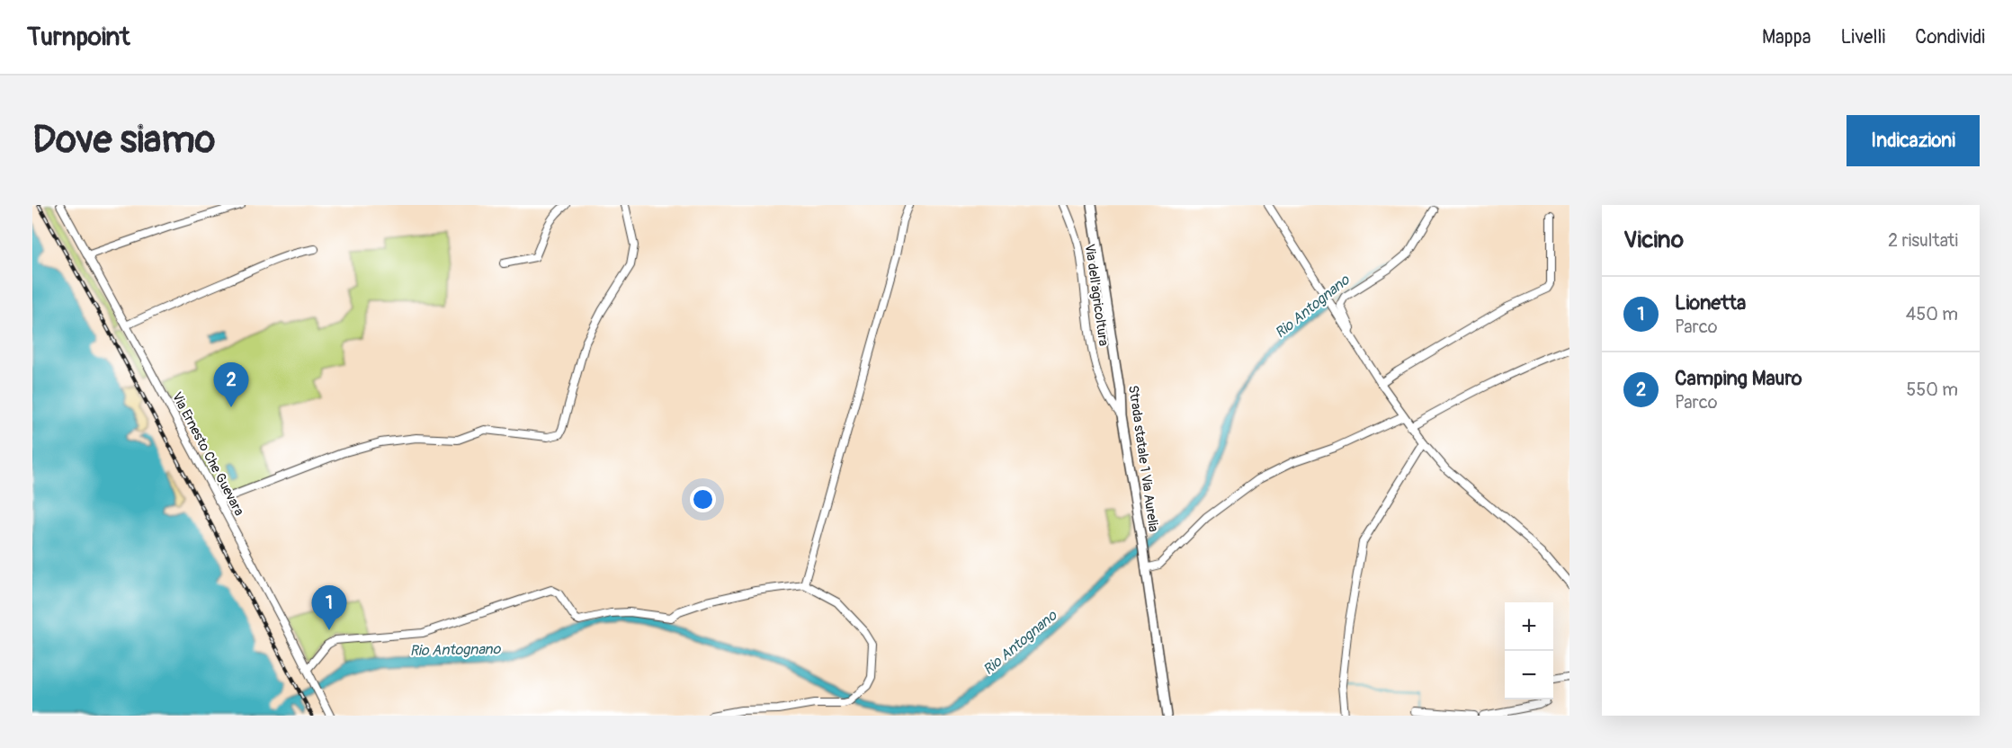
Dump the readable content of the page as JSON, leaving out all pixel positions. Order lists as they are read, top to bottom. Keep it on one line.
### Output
{"streets":{"main road":["Strada statale 1 Via Aurelia"],"street":["Via dell'agricoltura","Via Ernesto Che Guevara"]},"crossings":[["Via dell'agricoltura","Strada statale 1 Via Aurelia"]],"water":["Rio Antognano"],"page":{"header":"Turnpoint","nav":["Mappa","Livelli","Condividi"],"buttons":"Indicazioni","title":"Dove siamo","heading":["Vicino","2 risultati"],"list":[{"mark":"1","name":"Lionetta","note":"Parco","value":"450 m"},{"mark":"2","name":"Camping Mauro","note":"Parco","value":"550 m"}],"pins":["2","1"],"map_buttons":["+","−"]}}
